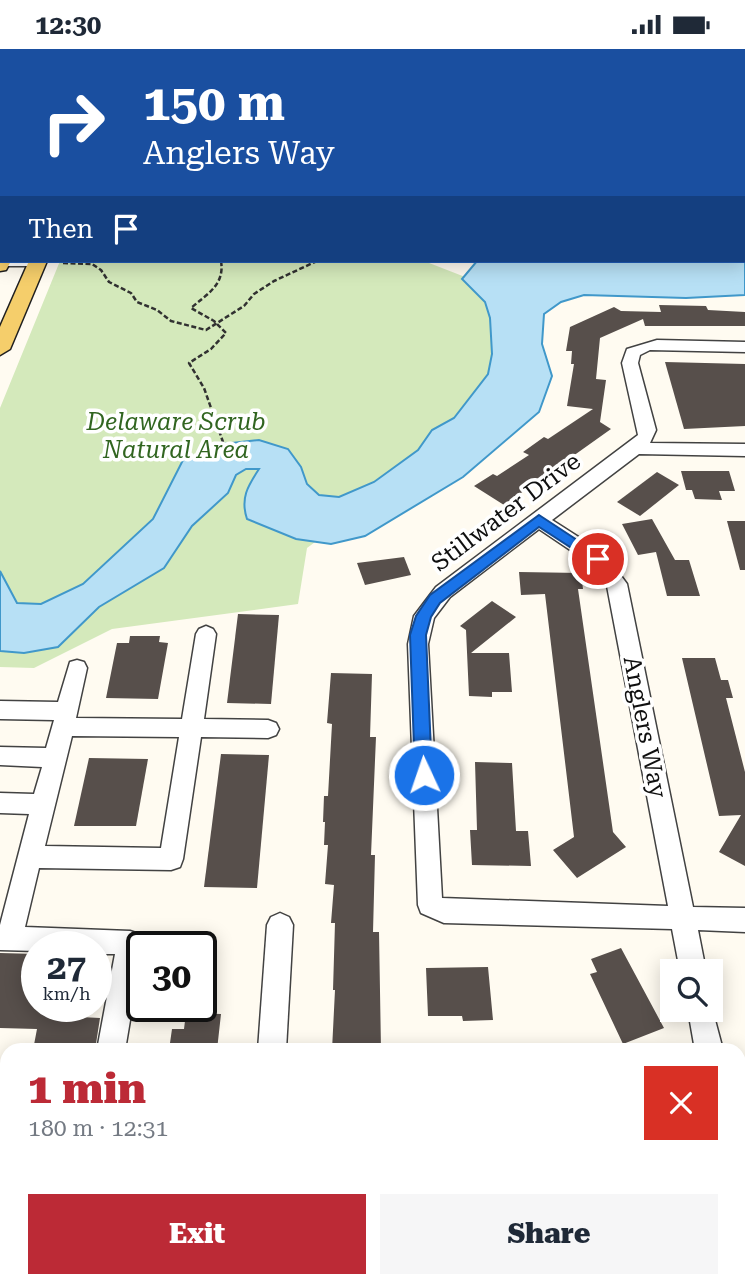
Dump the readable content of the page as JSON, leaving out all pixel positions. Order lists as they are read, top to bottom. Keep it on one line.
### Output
{"streets":{"street":["Stillwater Drive","Anglers Way"]},"crossings":[["Stillwater Drive","Anglers Way"]],"parks":["Delaware Scrub Natural Area"],"page":{"status":"12:30","turn":["150 m","Anglers Way"],"then":"Then","speed":"27 km/h","limit":"30","heading":["1 min","180 m · 12:31"],"buttons":["Exit","Share"]}}
